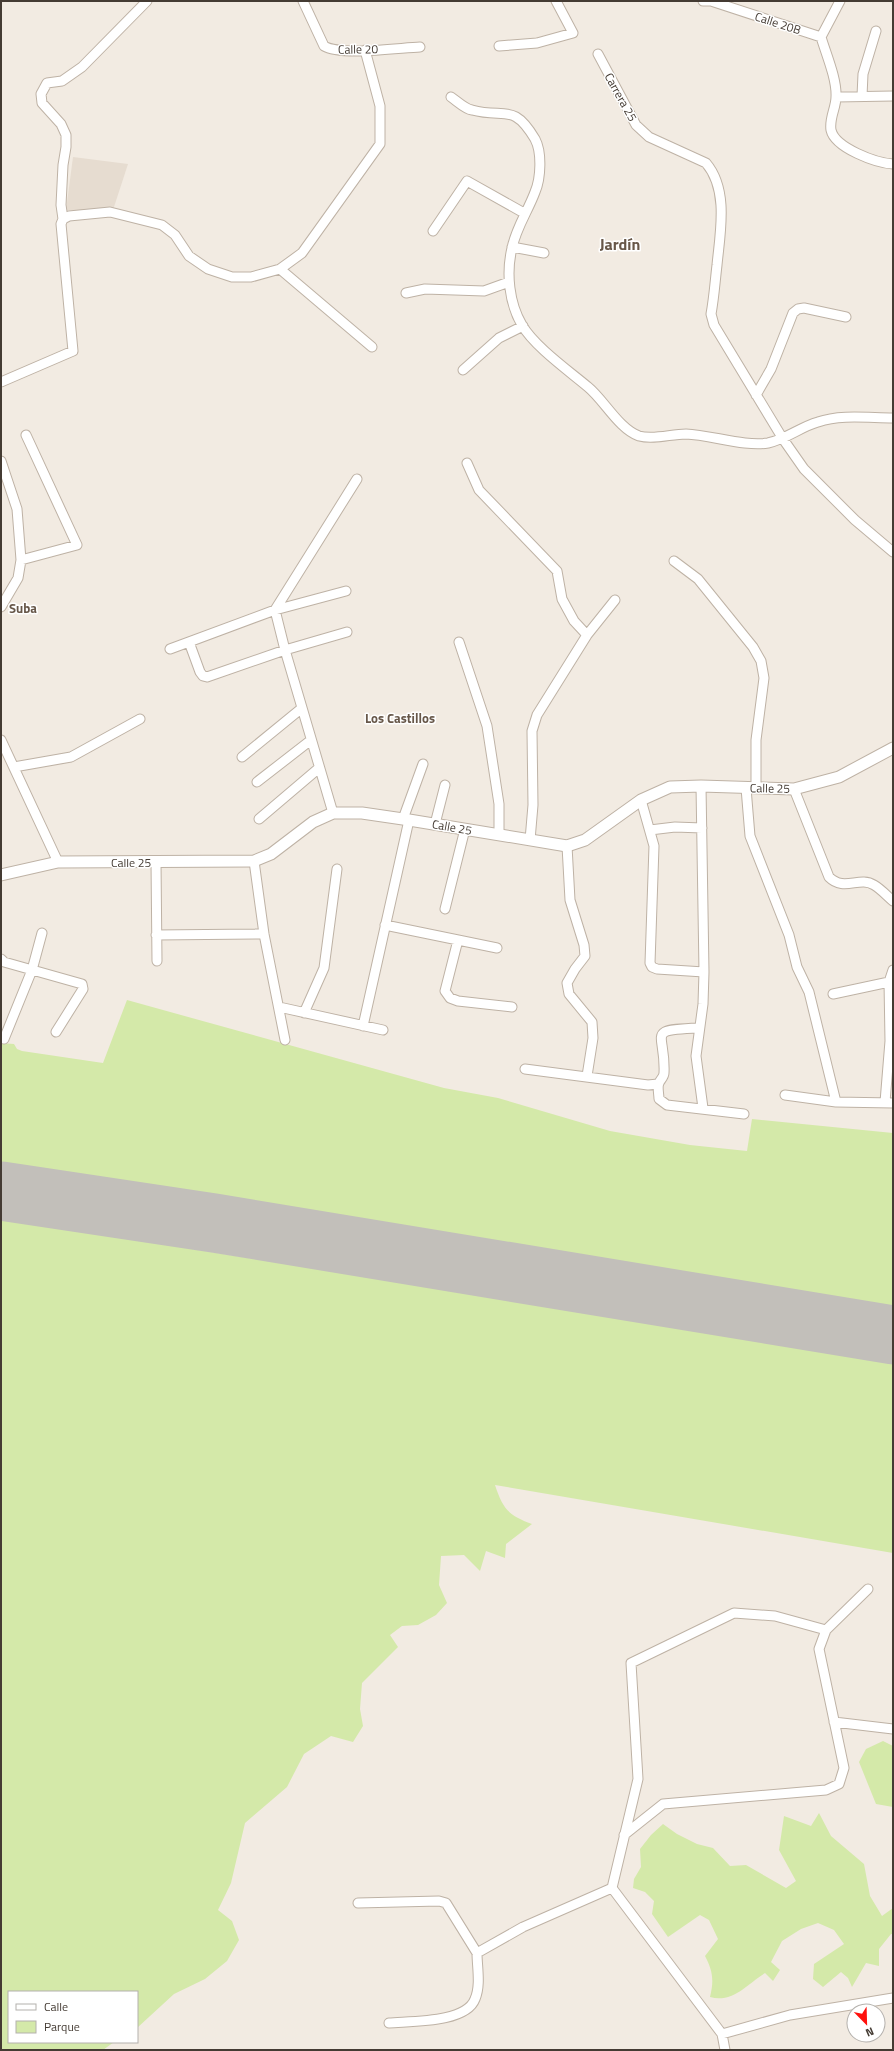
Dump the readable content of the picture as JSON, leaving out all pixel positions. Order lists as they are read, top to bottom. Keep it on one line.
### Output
{"streets":{"street":["Calle 20B","Calle 20","Carrera 25","Calle 25"]},"districts":["Jardín","Suba","Los Castillos"],"legend":["Calle","Parque"],"north":"bottom right"}
